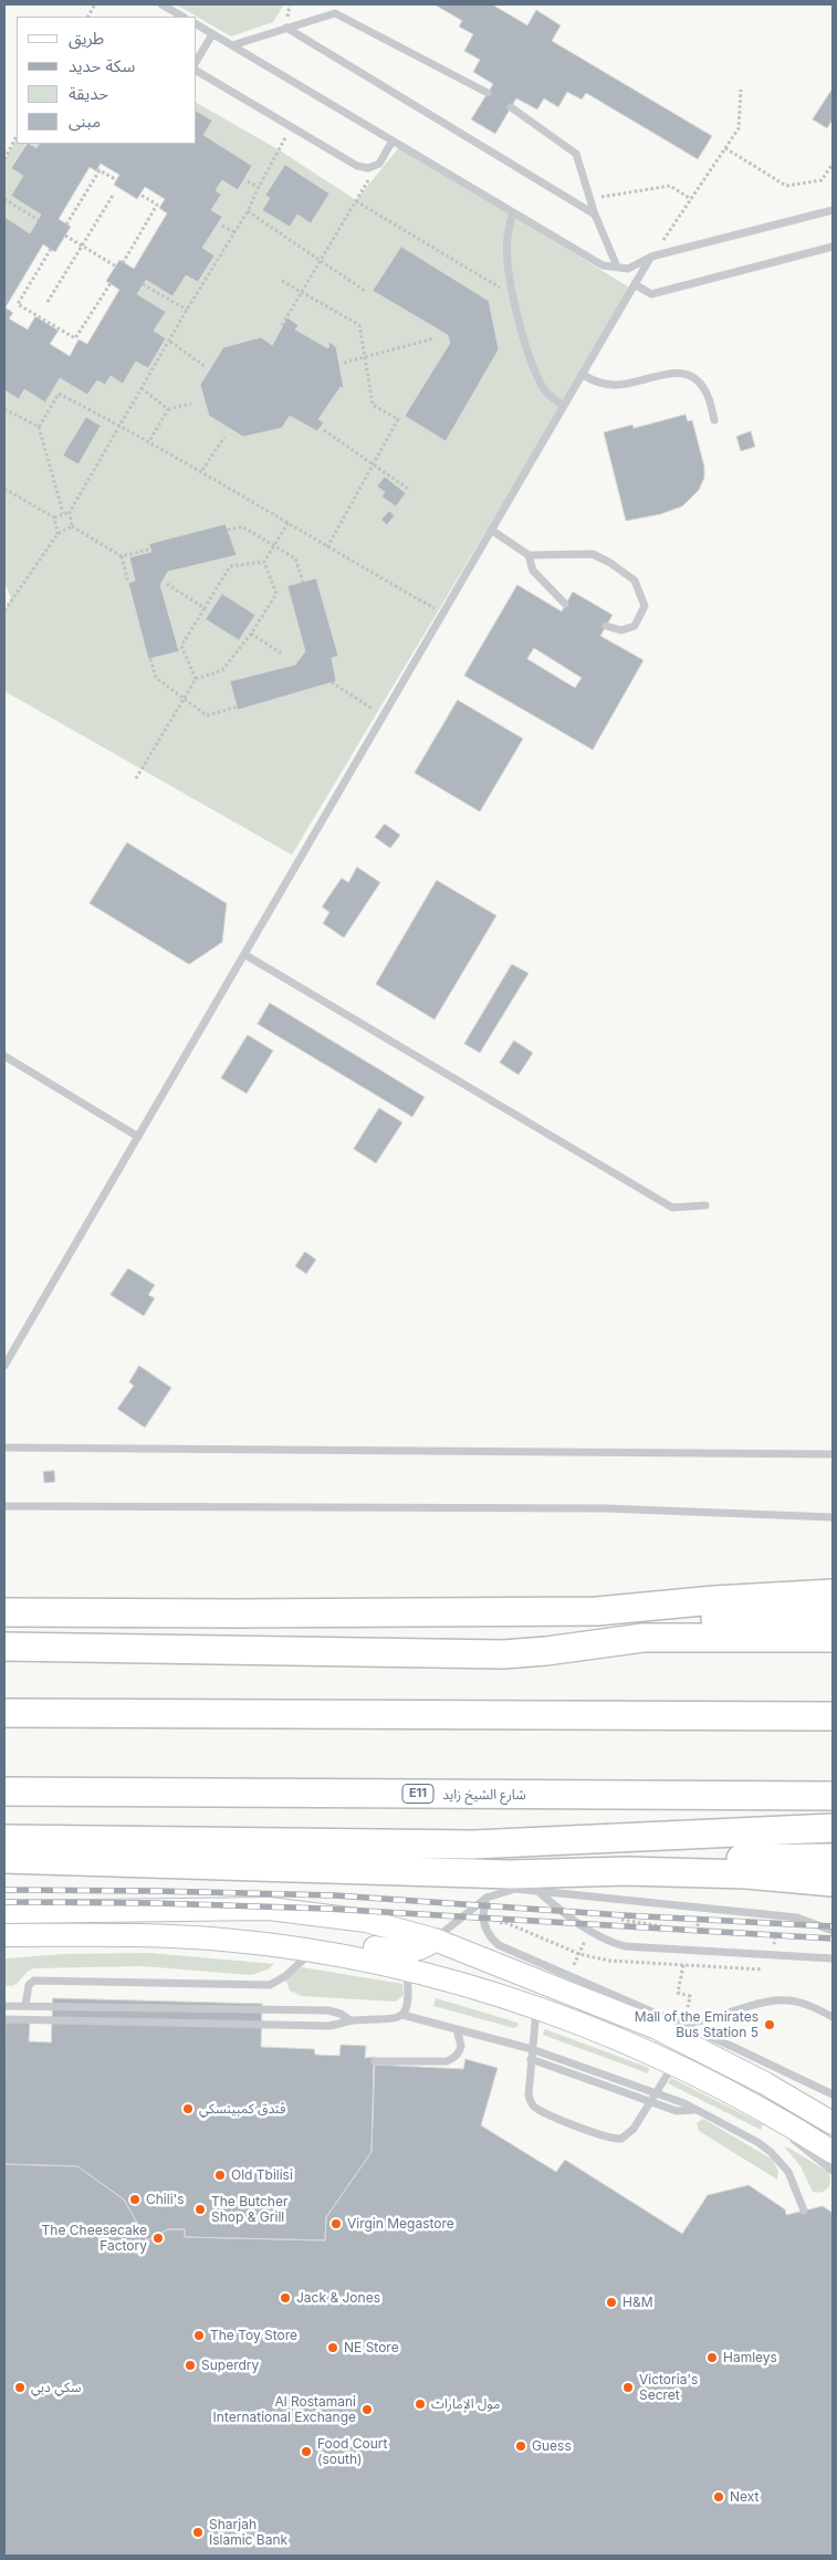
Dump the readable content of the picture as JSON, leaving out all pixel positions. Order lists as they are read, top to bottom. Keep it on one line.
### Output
{"streets":{"highway":["E11","شارع الشيخ زايد"]},"places":["Mall of the Emirates Bus Station 5","فندق كمبينسكي","Old Tbilisi","Chili's","The Butcher Shop & Grill","Virgin Megastore","The Cheesecake Factory","Jack & Jones","H&M","The Toy Store","NE Store","Hamleys","Superdry","سكي دبي","Victoria's Secret","مول الإمارات","Al Rostamani International Exchange","Guess","Food Court (south)","Next","Sharjah Islamic Bank"],"legend":["طريق","سكة حديد","حديقة","مبنى"]}
